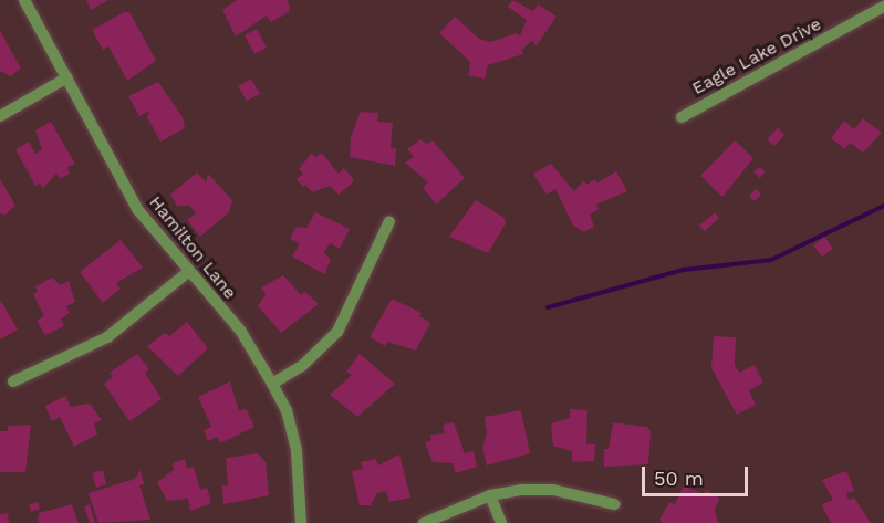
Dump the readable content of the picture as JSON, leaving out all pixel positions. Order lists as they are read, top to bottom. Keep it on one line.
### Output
{"streets":{"street":["Eagle Lake Drive","Hamilton Lane"]},"scale_bar":"50 m"}
